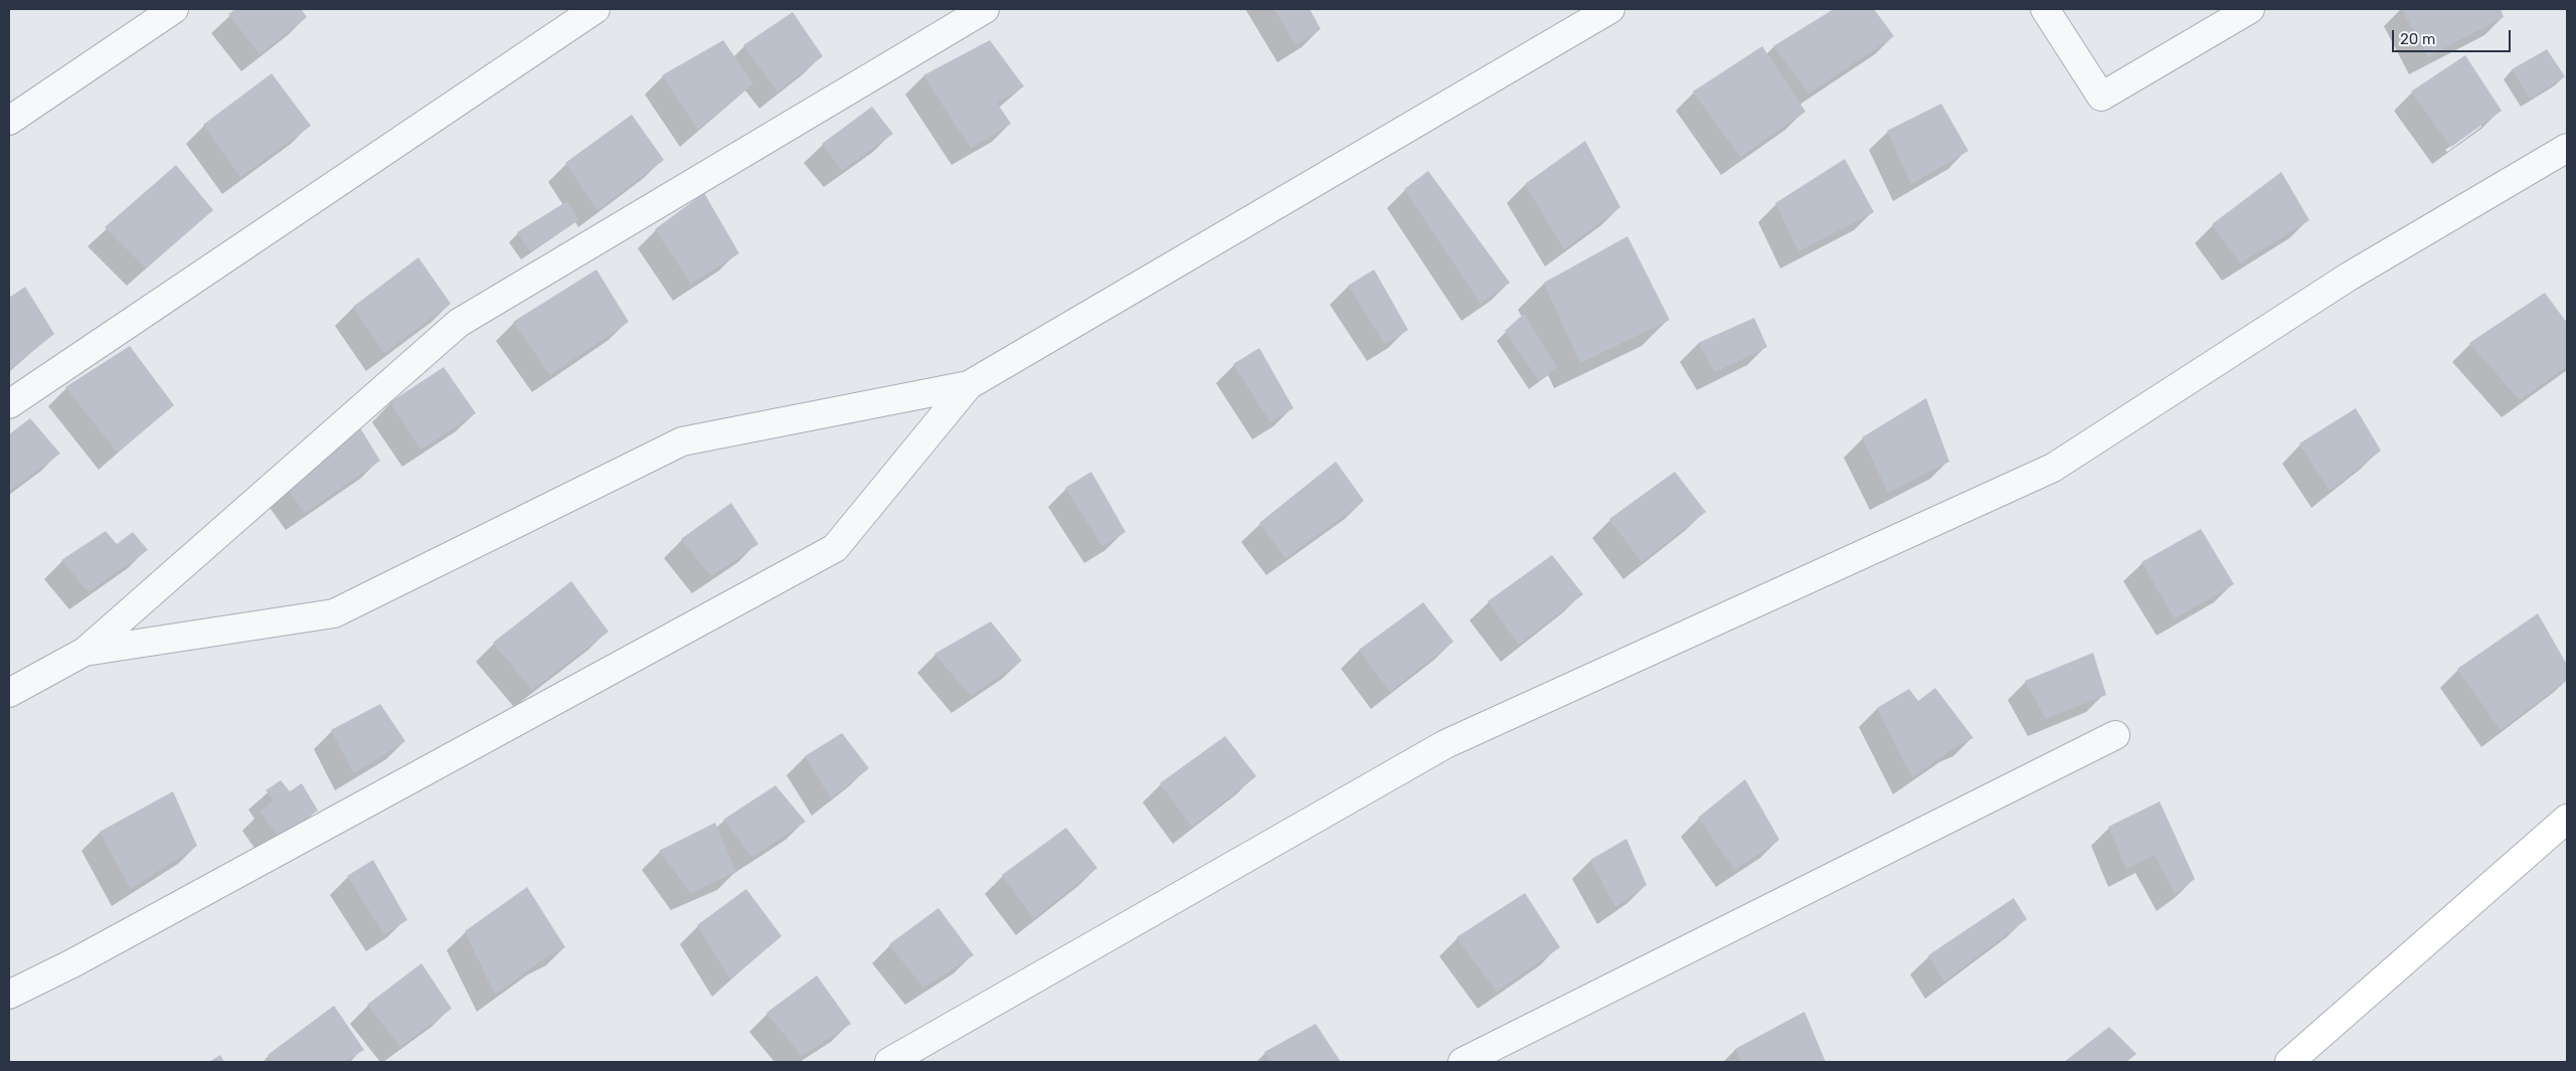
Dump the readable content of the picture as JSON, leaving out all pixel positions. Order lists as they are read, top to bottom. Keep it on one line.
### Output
{"scale_bar":"20 m"}
